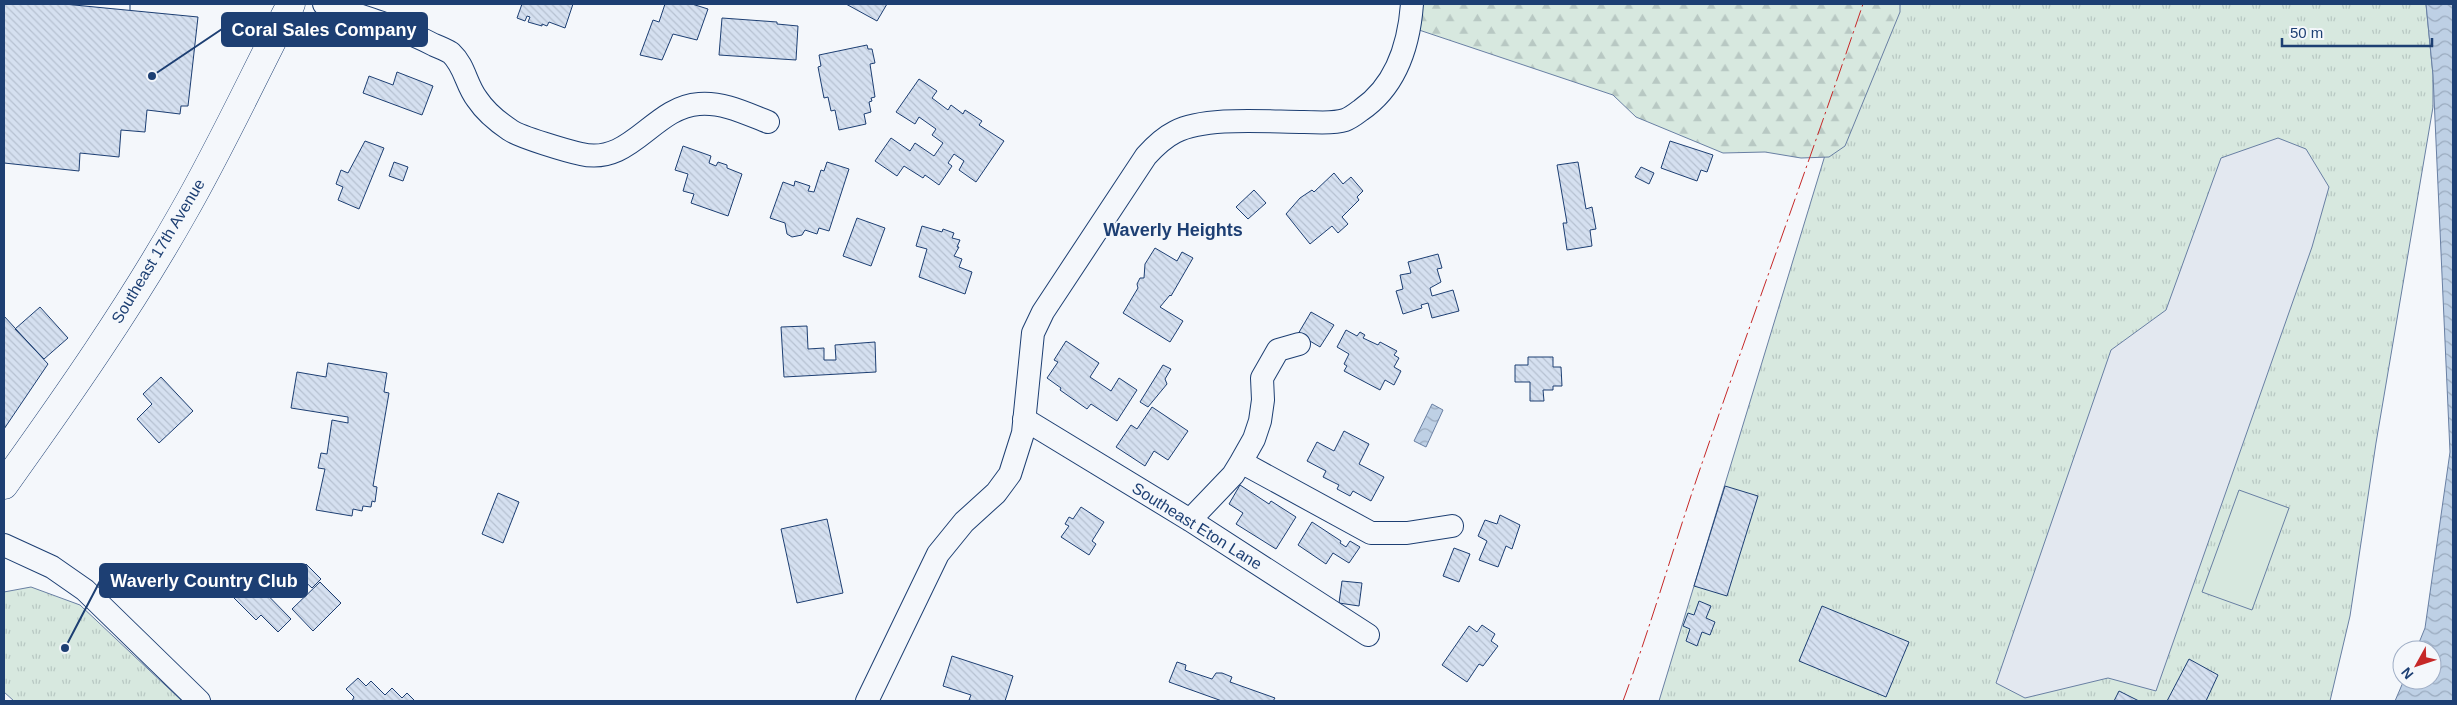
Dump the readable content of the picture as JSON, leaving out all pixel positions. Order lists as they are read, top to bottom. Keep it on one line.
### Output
{"streets":{"main road":["Southeast 17th Avenue"],"street":["Southeast Eton Lane"]},"districts":["Waverly Heights"],"places":["Coral Sales Company","Waverly Country Club"],"scale_bar":"50 m","north":"bottom left"}
